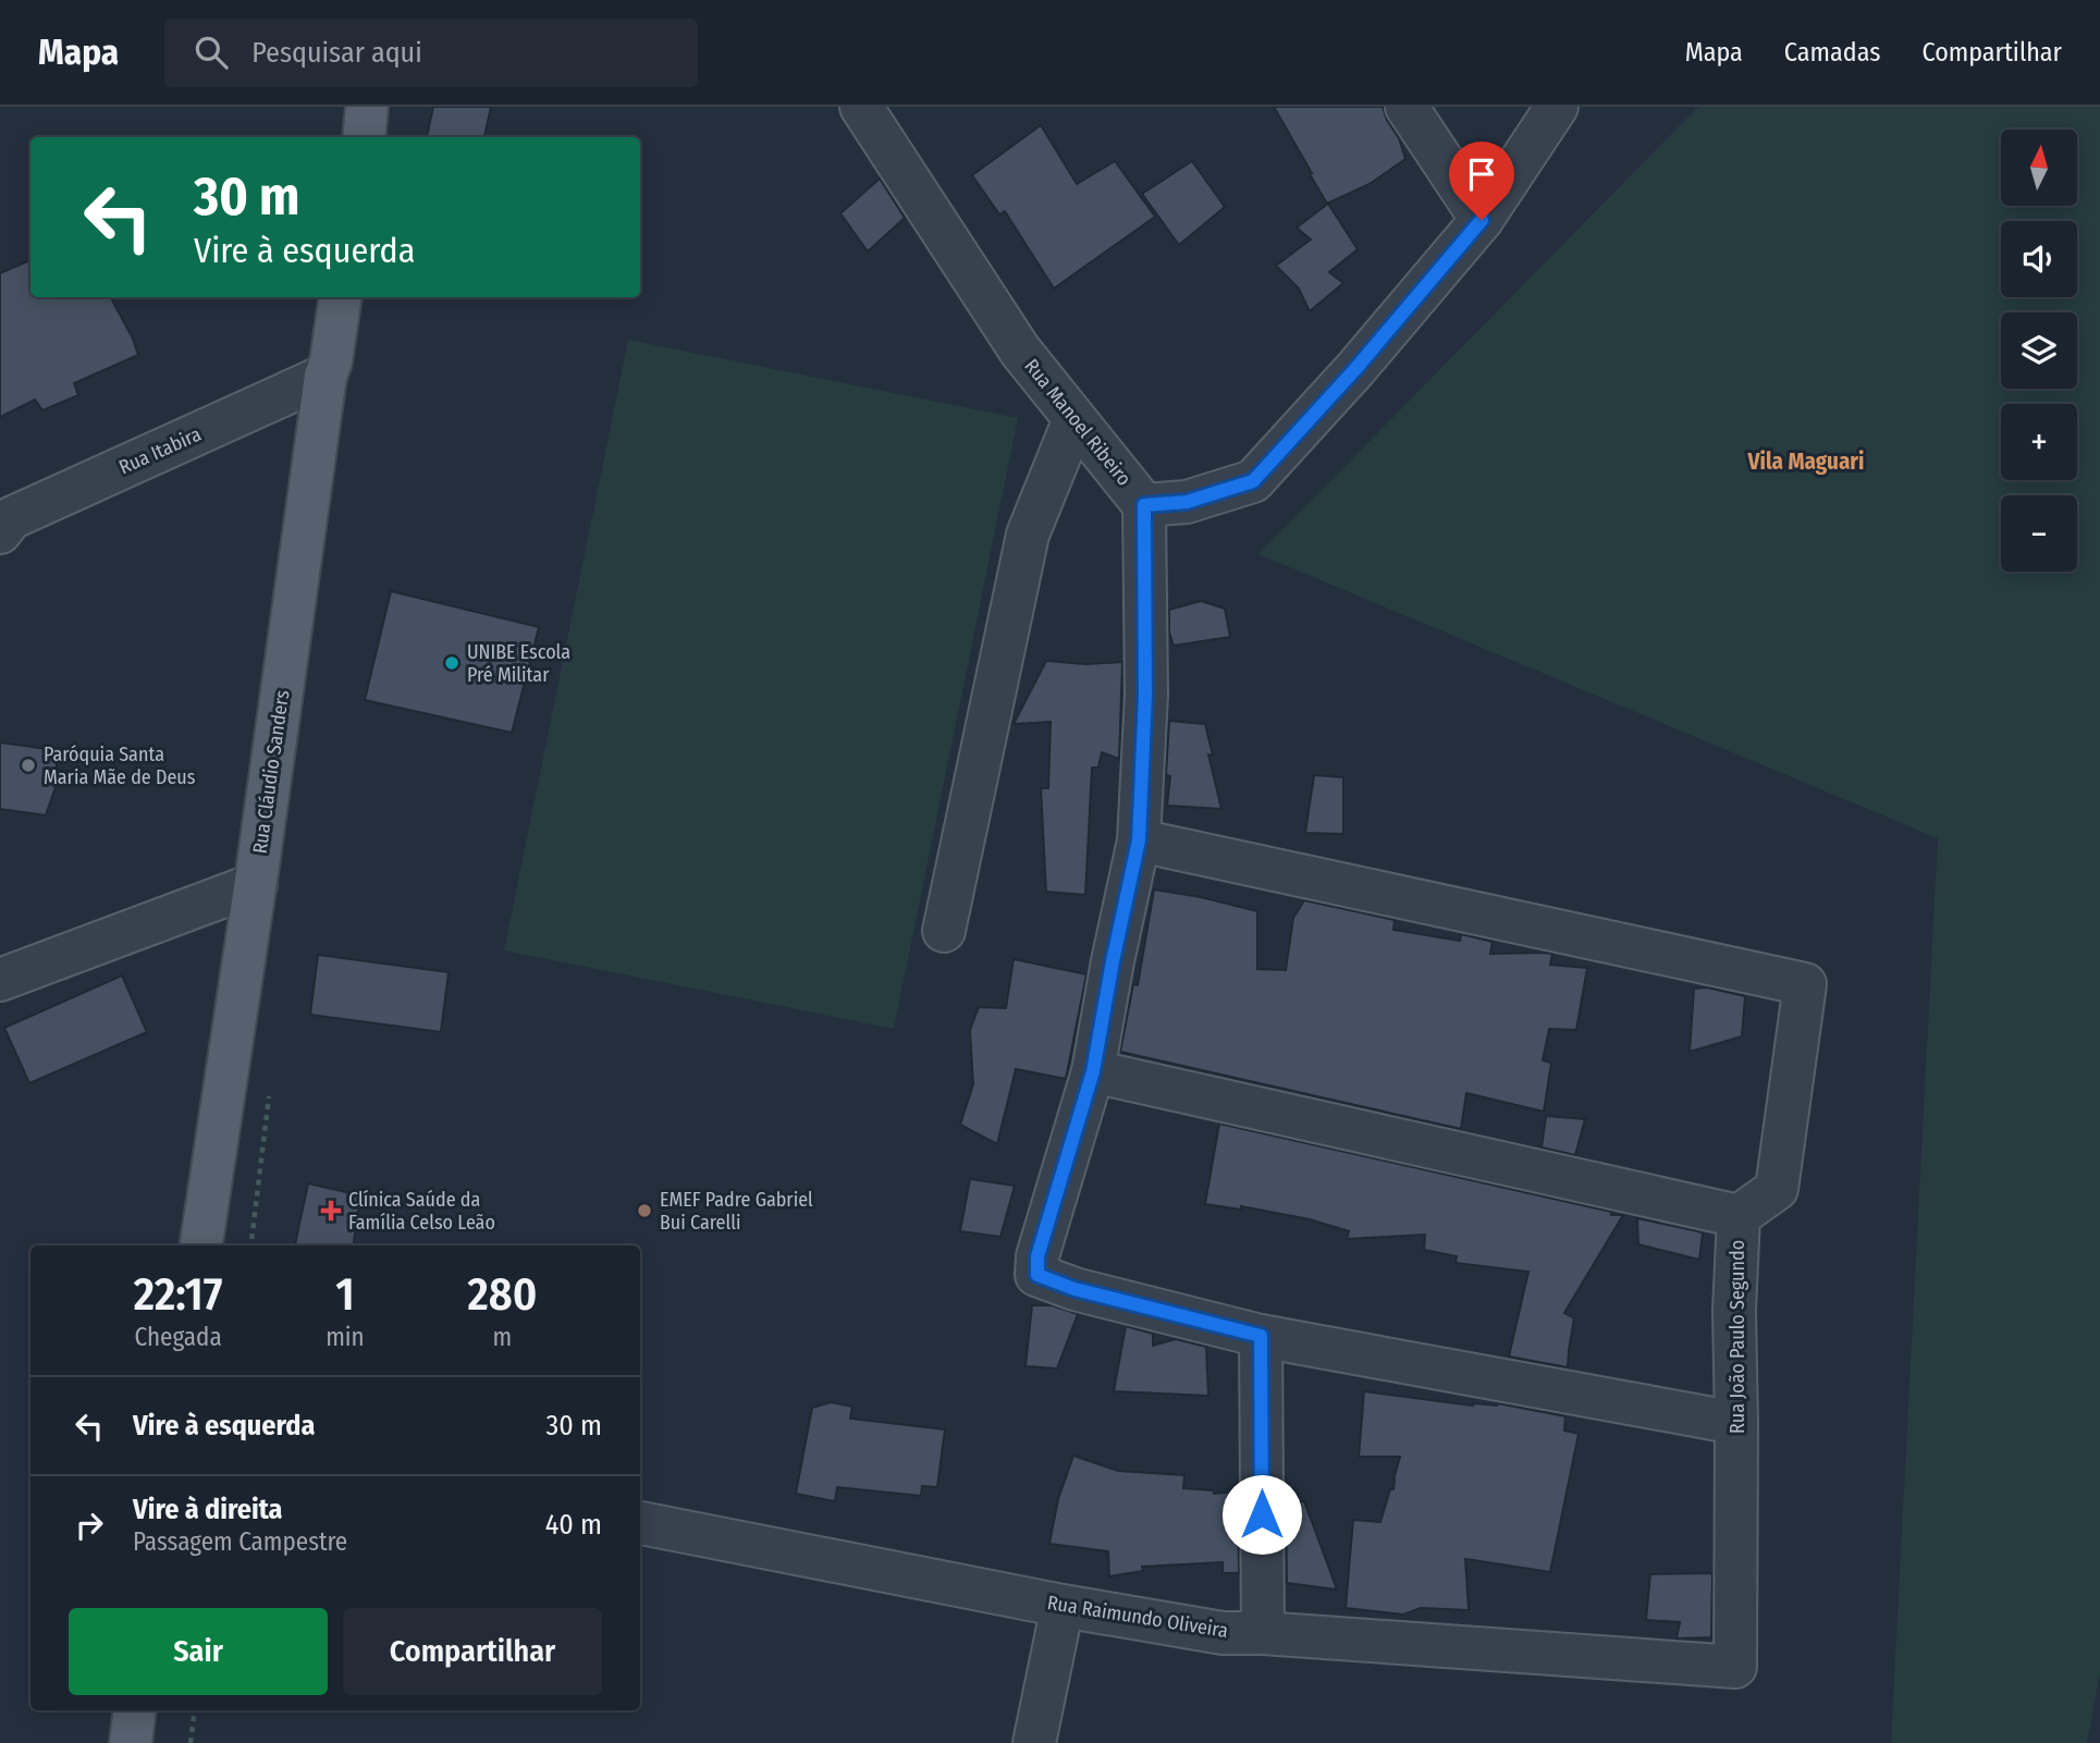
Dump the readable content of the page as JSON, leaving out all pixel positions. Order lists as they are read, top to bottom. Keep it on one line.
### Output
{"streets":{"main road":["Rua Cláudio Sanders"],"street":["Rua Manoel Ribeiro","Rua Itabira","Rua João Paulo Segundo","Rua Raimundo Oliveira"]},"crossings":[["Rua Itabira","Rua Cláudio Sanders"],["Rua João Paulo Segundo","Rua Raimundo Oliveira"]],"districts":["Vila Maguari"],"places":{"other":["UNIBE Escola Pré Militar","Paróquia Santa Maria Mãe de Deus","EMEF Padre Gabriel Bui Carelli"],"health":["Clínica Saúde da Família Celso Leão"]},"north":"top","page":{"header":"Mapa","search":"Pesquisar aqui","nav":["Mapa","Camadas","Compartilhar"],"map_buttons":["+","−"],"turn":["30 m","Vire à esquerda"],"eta":["22:17","Chegada","1","min","280","m"],"list":[{"name":"Vire à esquerda","value":"30 m"},{"name":"Vire à direita","note":"Passagem Campestre","value":"40 m"}],"buttons":["Sair","Compartilhar"]}}
